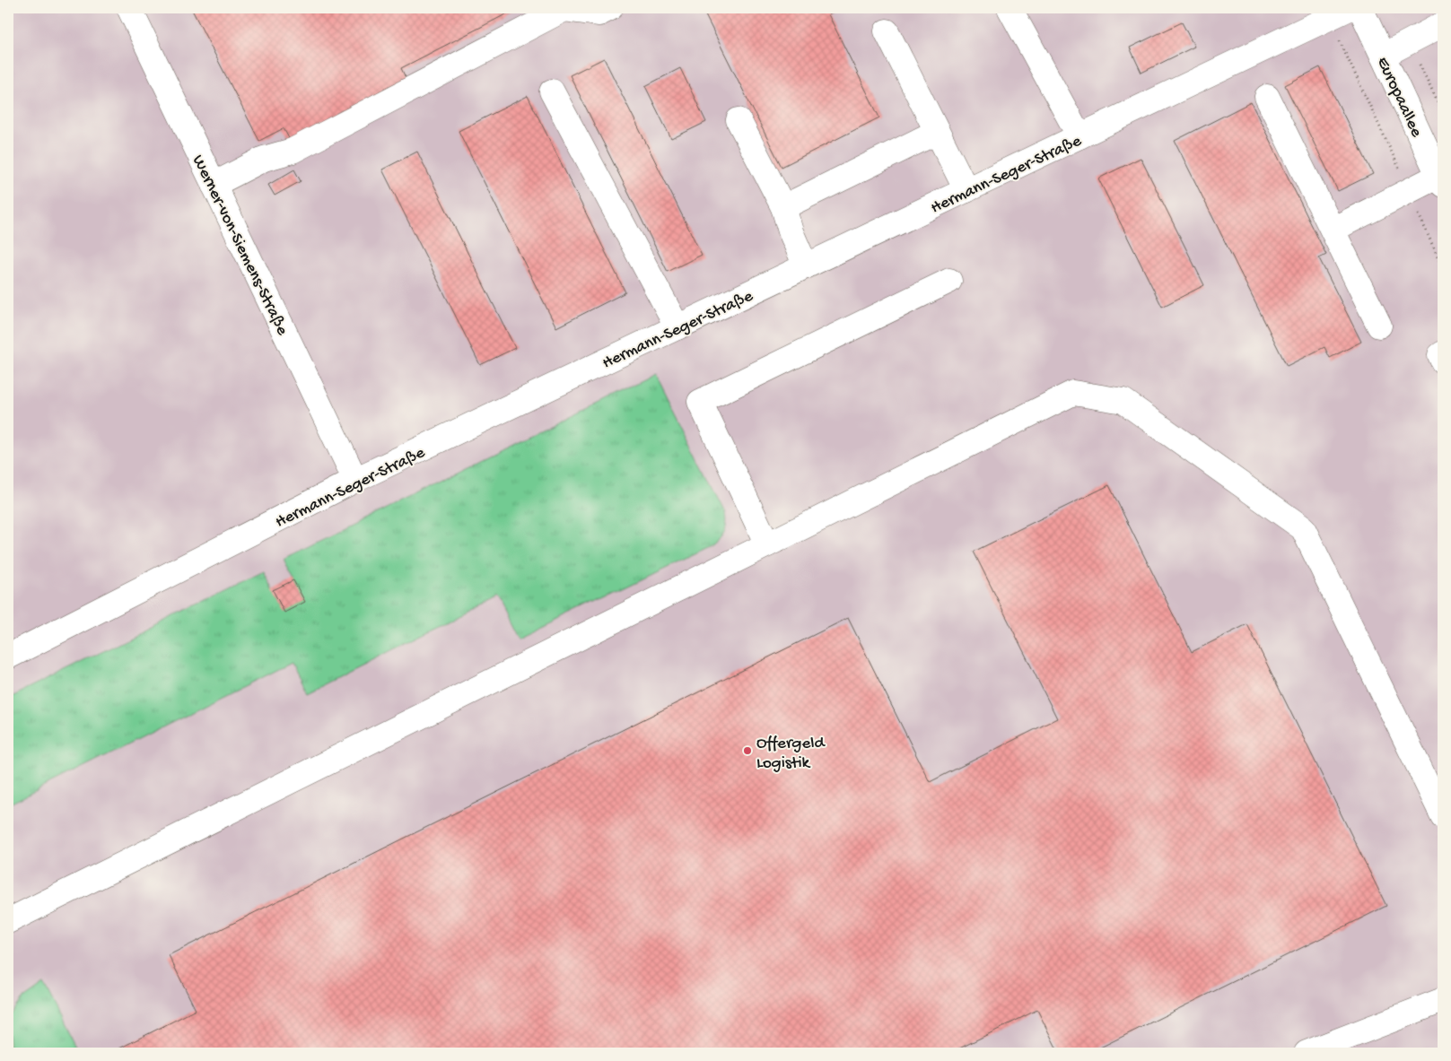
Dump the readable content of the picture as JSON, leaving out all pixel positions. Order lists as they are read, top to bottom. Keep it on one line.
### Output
{"streets":{"street":["Europaallee","Hermann-Seger-Straße","Werner-von-Siemens-Straße"]},"crossings":[["Hermann-Seger-Straße","Werner-von-Siemens-Straße"]],"places":["Offergeld Logistik"]}
